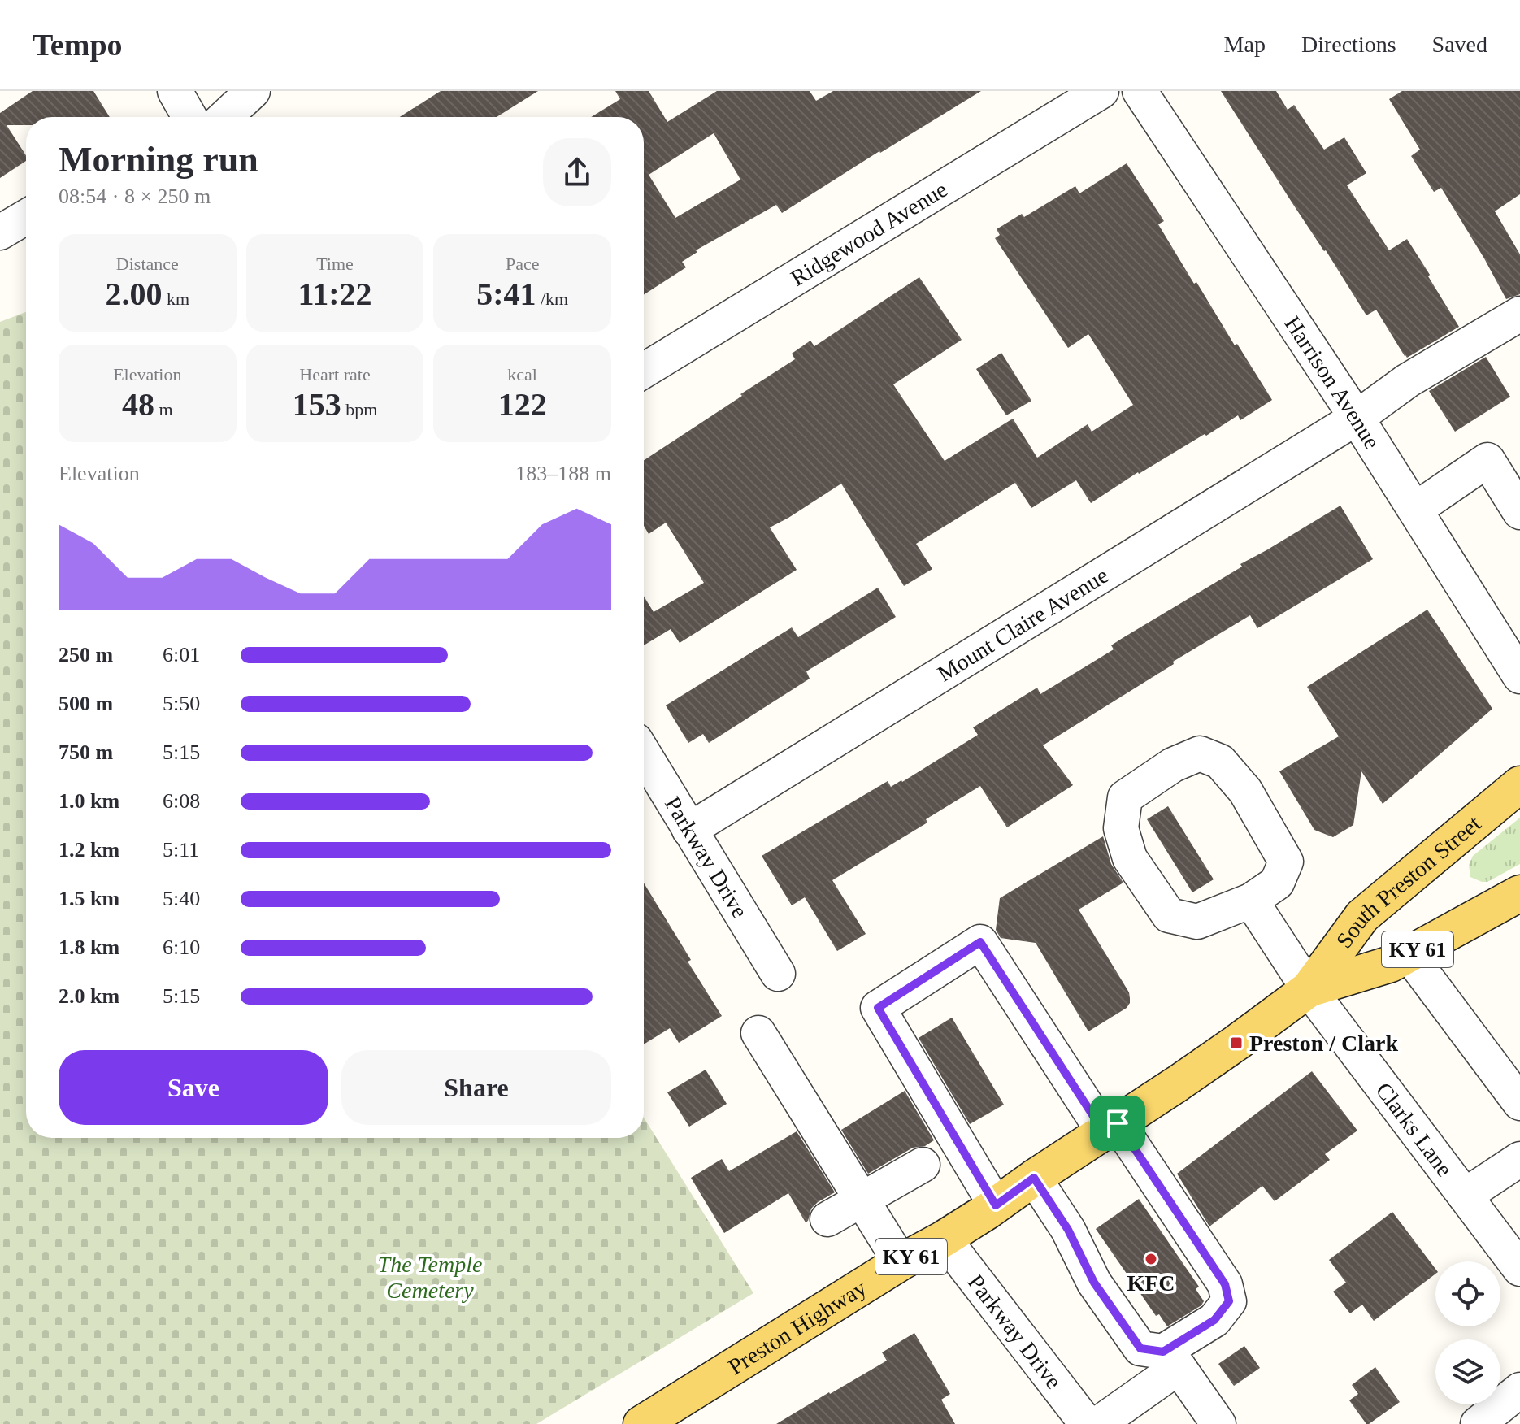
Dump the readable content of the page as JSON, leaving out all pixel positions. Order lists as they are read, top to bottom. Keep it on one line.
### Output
{"streets":{"main road":["South Preston Street","KY 61","Preston Highway"],"street":["Ridgewood Avenue","Harrison Avenue","Mount Claire Avenue","Parkway Drive","Clarks Lane"]},"crossings":[["Harrison Avenue","Mount Claire Avenue"],["Mount Claire Avenue","Parkway Drive"],["Parkway Drive","Preston Highway"],["South Preston Street","KY 61"],["South Preston Street","Clarks Lane"],["South Preston Street","Preston Highway"],["KY 61","Clarks Lane"],["KY 61","Preston Highway"],["Clarks Lane","Preston Highway"]],"parks":["The Temple Cemetery"],"places":{"transit":["Preston / Clark"],"other":["KFC"]},"page":{"header":"Tempo","nav":["Map","Directions","Saved"],"heading":["Morning run","08:54 · 8 × 250 m"],"stats":[["Distance","2.00 km"],["Time","11:22"],["Pace","5:41 /km"],["Elevation","48 m"],["Heart rate","153 bpm"],["kcal","122"]],"chart":["Elevation","183–188 m"],"list":[{"name":"250 m","note":"6:01"},{"name":"500 m","note":"5:50"},{"name":"750 m","note":"5:15"},{"name":"1.0 km","note":"6:08"},{"name":"1.2 km","note":"5:11"},{"name":"1.5 km","note":"5:40"},{"name":"1.8 km","note":"6:10"},{"name":"2.0 km","note":"5:15"}],"buttons":["Save","Share"]}}
